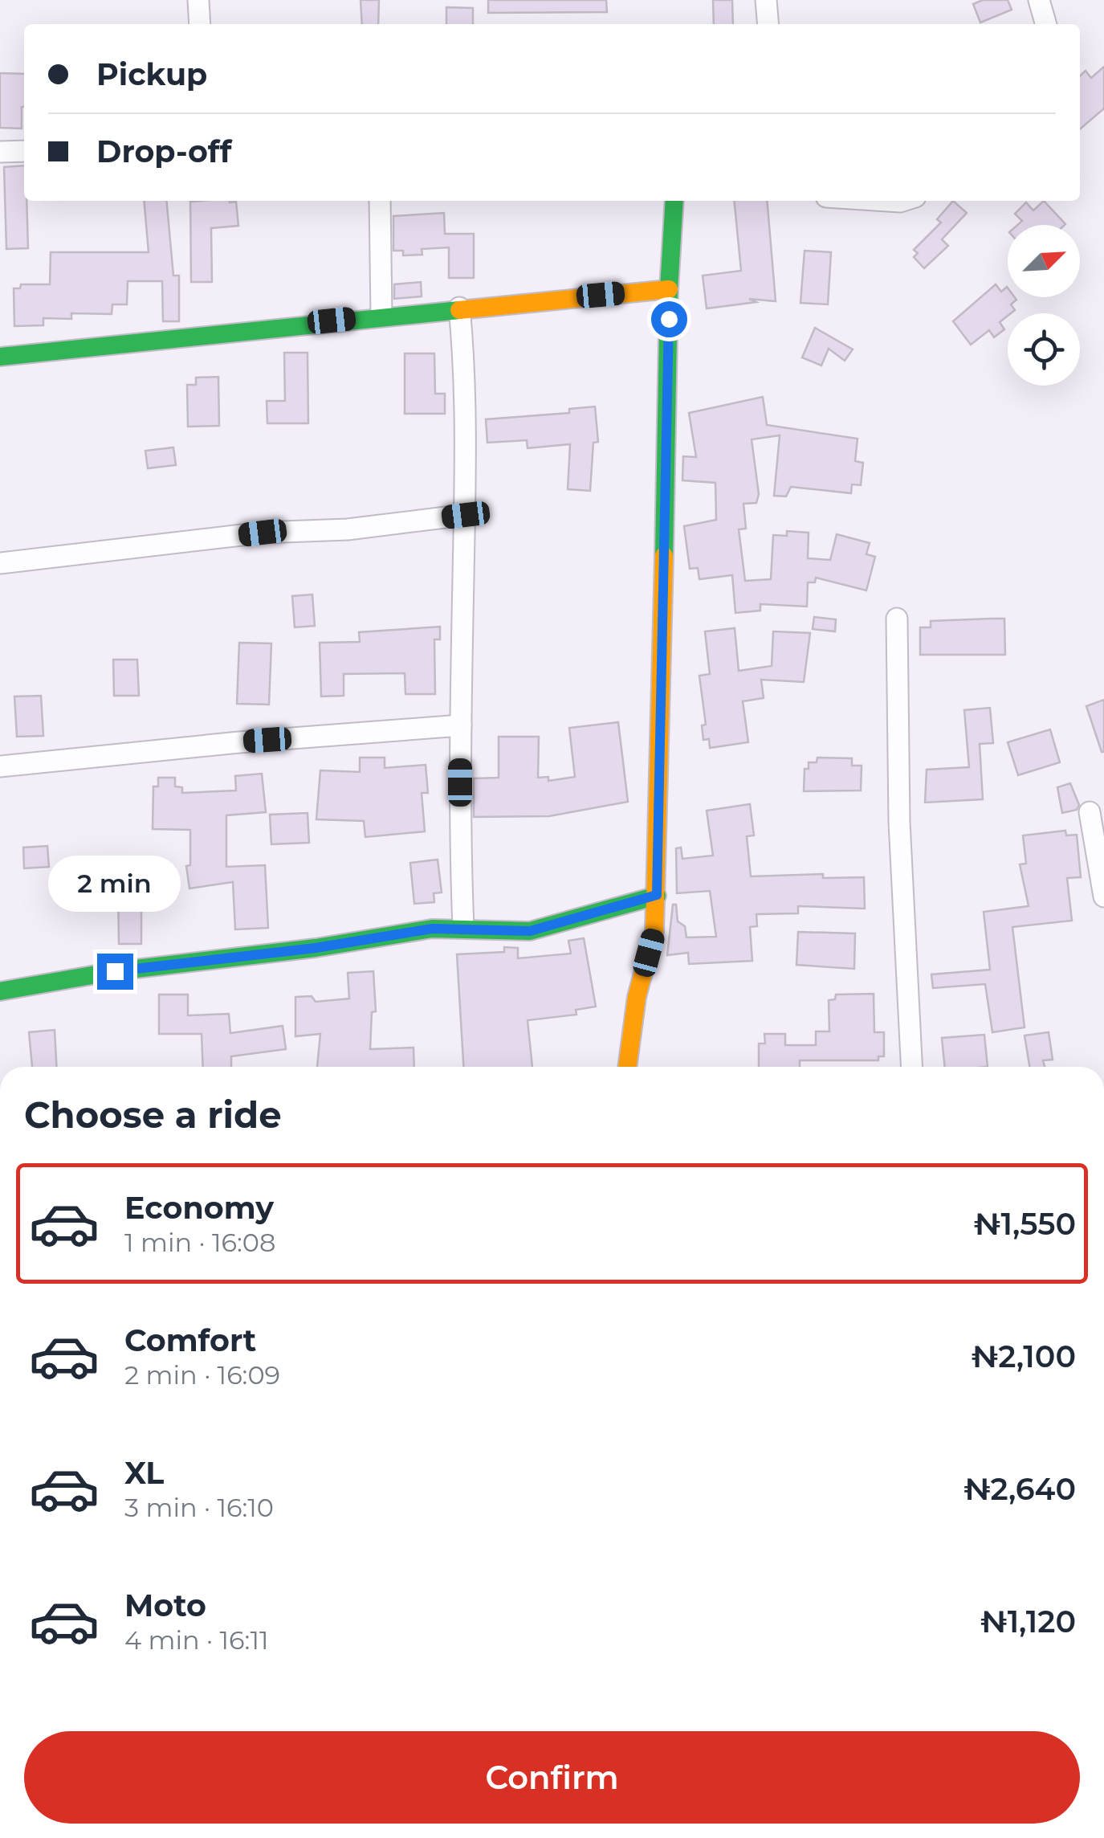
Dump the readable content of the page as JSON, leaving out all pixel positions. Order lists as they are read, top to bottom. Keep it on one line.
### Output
{"north":"top right","page":{"banner":["Pickup","Drop-off"],"bubble":"2 min","heading":"Choose a ride","list":[{"name":"Economy","note":"1 min · 16:08","value":"₦1,550"},{"name":"Comfort","note":"2 min · 16:09","value":"₦2,100"},{"name":"XL","note":"3 min · 16:10","value":"₦2,640"},{"name":"Moto","note":"4 min · 16:11","value":"₦1,120"}],"buttons":"Confirm"}}
